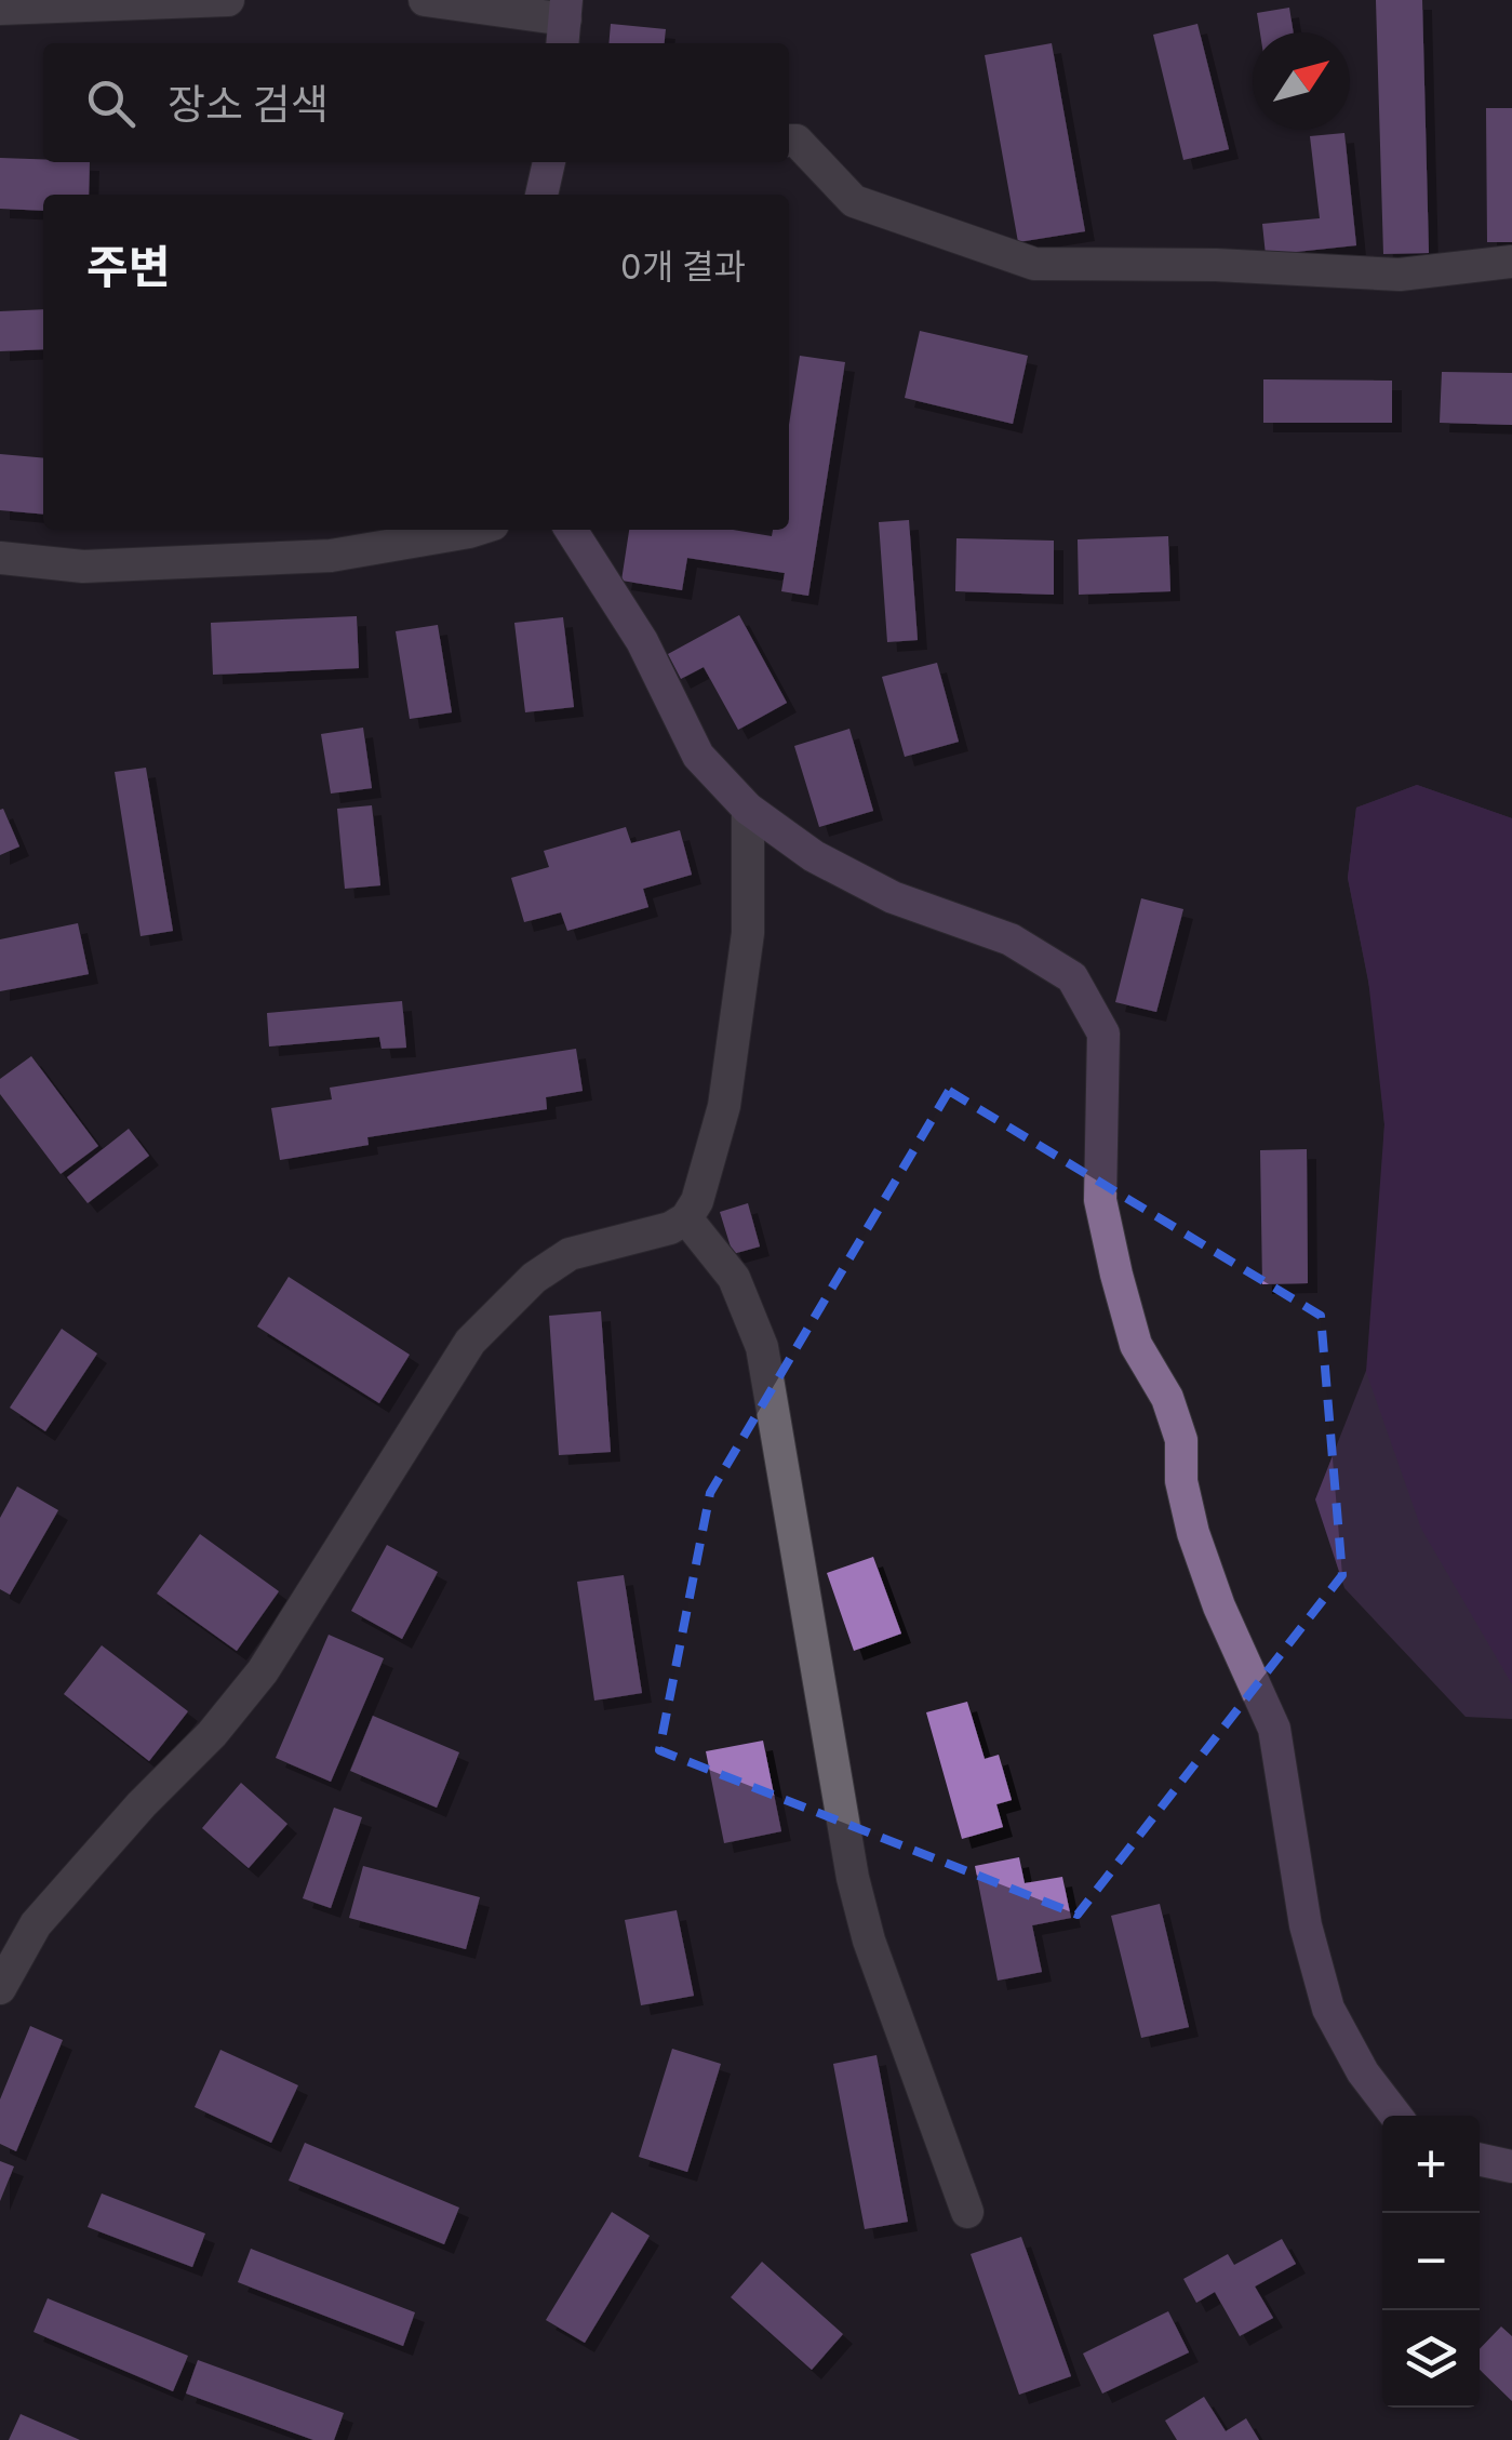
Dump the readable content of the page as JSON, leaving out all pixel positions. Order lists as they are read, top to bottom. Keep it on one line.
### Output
{"north":"top right","page":{"search":"장소 검색","heading":["주변","0개 결과"],"map_buttons":["+","−"]}}
